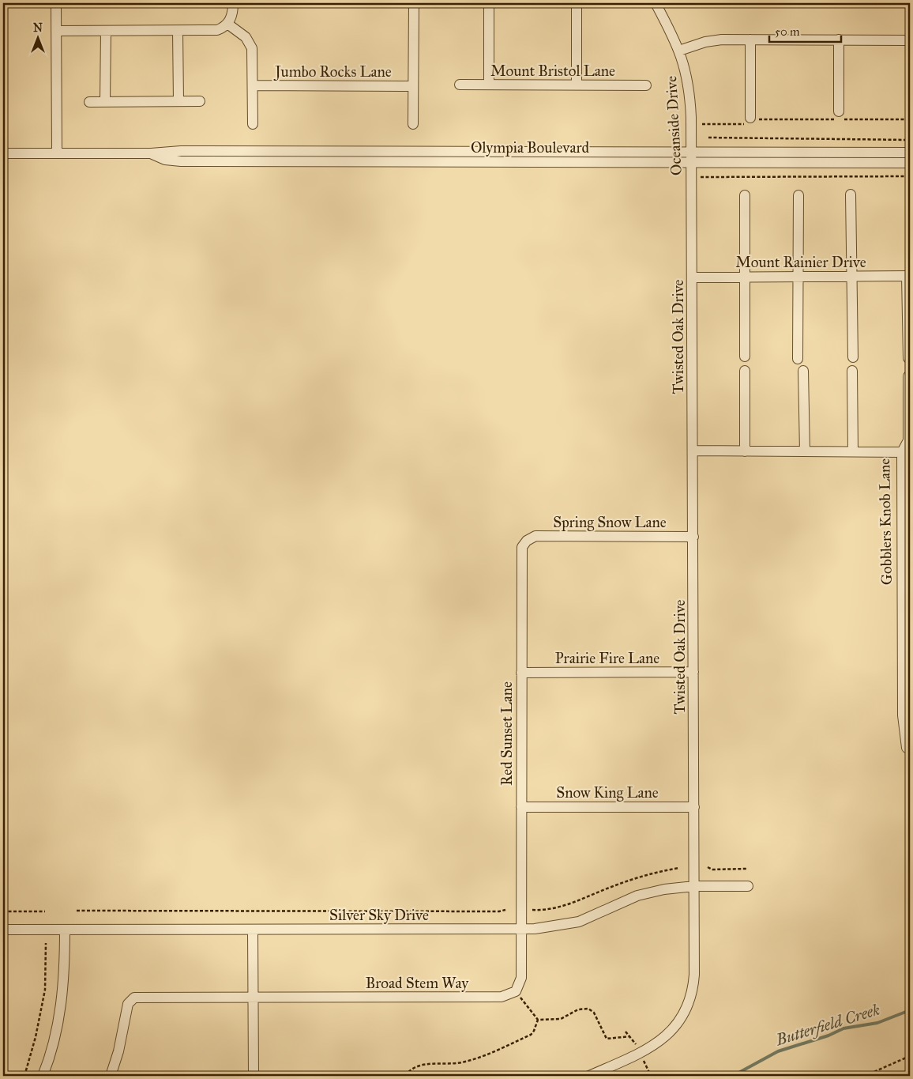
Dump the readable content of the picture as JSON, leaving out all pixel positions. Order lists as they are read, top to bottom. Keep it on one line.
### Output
{"streets":{"street":["Mount Bristol Lane","Jumbo Rocks Lane","Oceanside Drive","Olympia Boulevard","Mount Rainier Drive","Twisted Oak Drive","Spring Snow Lane","Gobblers Knob Lane","Prairie Fire Lane","Red Sunset Lane","Snow King Lane","Silver Sky Drive","Broad Stem Way"]},"crossings":[["Oceanside Drive","Olympia Boulevard"],["Oceanside Drive","Twisted Oak Drive"],["Mount Rainier Drive","Twisted Oak Drive"],["Twisted Oak Drive","Spring Snow Lane"],["Twisted Oak Drive","Gobblers Knob Lane"],["Twisted Oak Drive","Prairie Fire Lane"],["Twisted Oak Drive","Snow King Lane"],["Twisted Oak Drive","Silver Sky Drive"],["Spring Snow Lane","Red Sunset Lane"],["Prairie Fire Lane","Red Sunset Lane"],["Red Sunset Lane","Snow King Lane"],["Red Sunset Lane","Silver Sky Drive"]],"water":["Butterfield Creek"],"scale_bar":"50 m","north":"top"}
